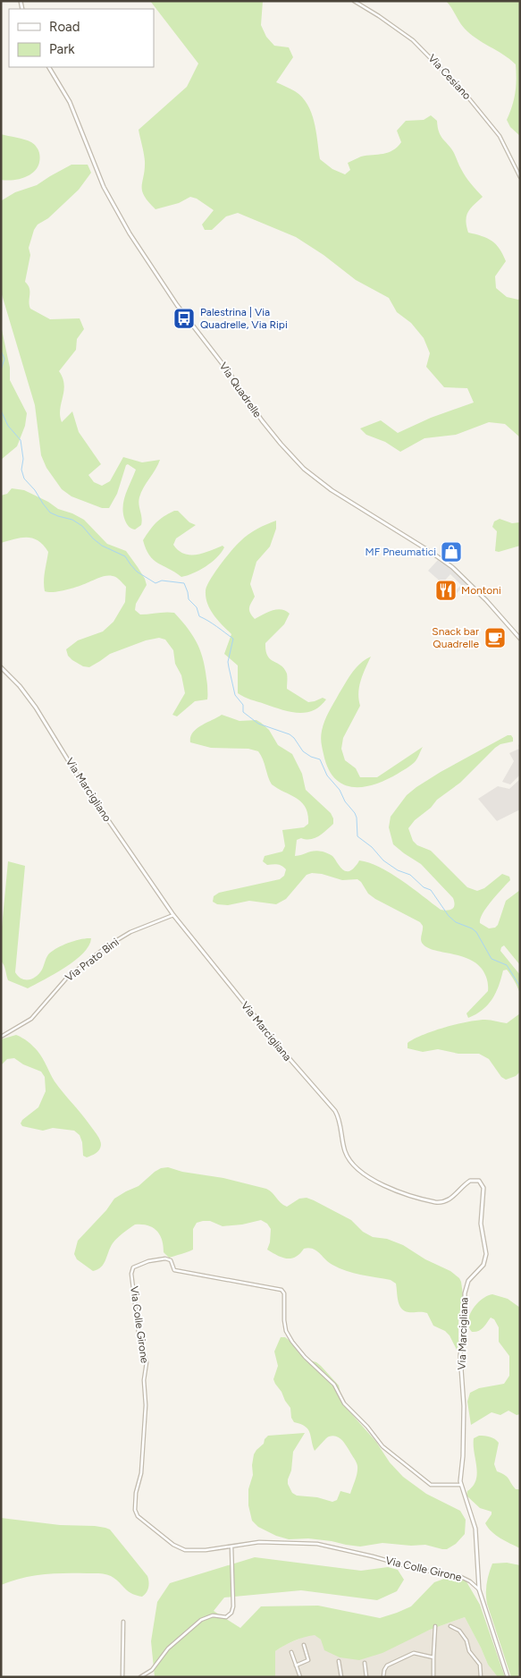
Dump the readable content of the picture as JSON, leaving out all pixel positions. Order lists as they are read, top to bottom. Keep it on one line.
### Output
{"streets":{"street":["Via Cesiano","Via Quadrelle","Via Marcigliano","Via Prato Bini","Via Marcigliana","Via Colle Girone"]},"crossings":[["Via Marcigliano","Via Prato Bini"],["Via Marcigliano","Via Marcigliana"],["Via Prato Bini","Via Marcigliana"],["Via Marcigliana","Via Colle Girone"]],"places":{"bus stop":["Palestrina | Via Quadrelle, Via Ripi"],"shop":["MF Pneumatici"],"restaurant":["Montoni"],"cafe":["Snack bar Quadrelle"]},"legend":["Road","Park"]}
